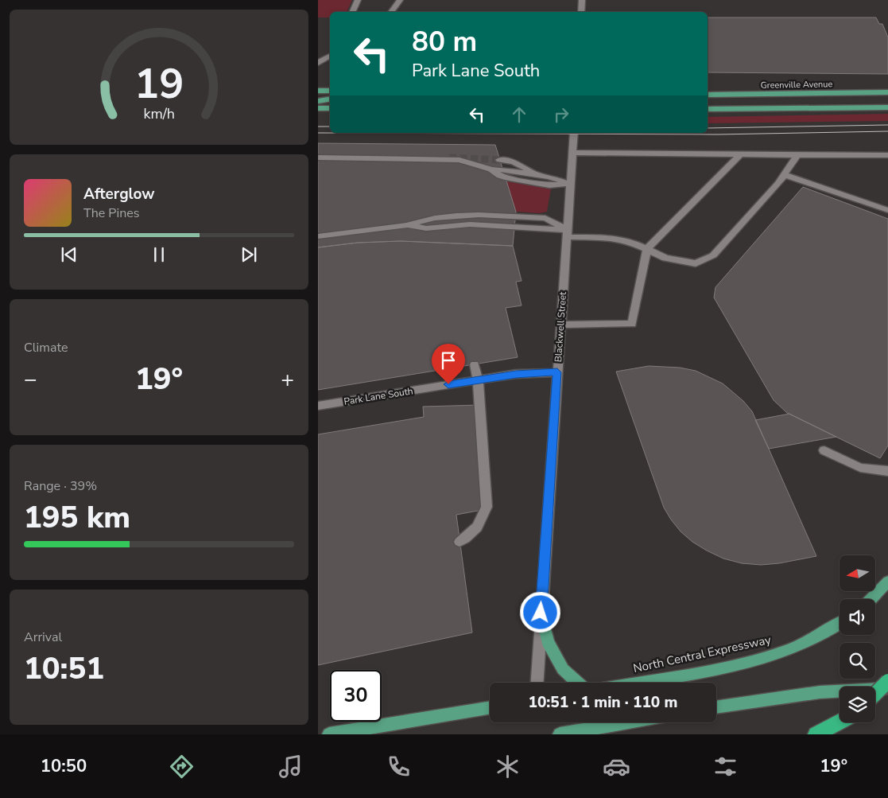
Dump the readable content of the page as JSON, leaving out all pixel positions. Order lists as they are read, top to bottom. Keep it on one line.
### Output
{"streets":{"main road":["Greenville Avenue","North Central Expressway"],"street":["Blackwell Street","Park Lane South"]},"crossings":[["Blackwell Street","Park Lane South"]],"north":"left","page":{"turn":["80 m","Park Lane South"],"song":["Afterglow","The Pines"],"tile":["Climate",["Range · 39%","195 km"],["Arrival","10:51"]],"heat":["−","19°","+"],"limit":"30","trip":"10:51 · 1 min · 110 m","tabs":["10:50","19°"],"gauge":["19","km/h"]}}
